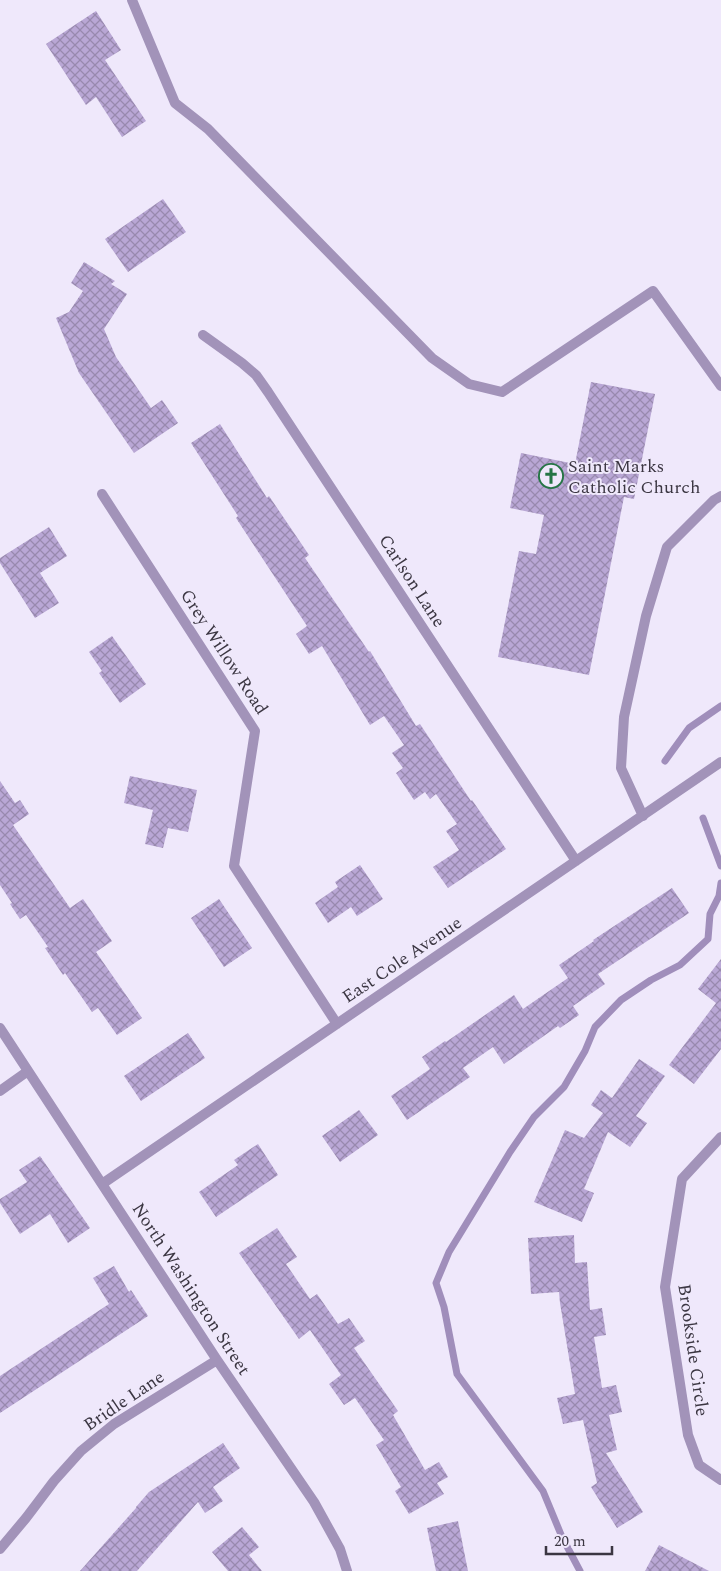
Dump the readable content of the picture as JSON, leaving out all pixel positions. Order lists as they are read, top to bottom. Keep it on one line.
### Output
{"streets":{"street":["Carlson Lane","Grey Willow Road","East Cole Avenue","North Washington Street","Brookside Circle","Bridle Lane"]},"crossings":[["Carlson Lane","East Cole Avenue"],["Grey Willow Road","East Cole Avenue"],["East Cole Avenue","North Washington Street"],["North Washington Street","Bridle Lane"]],"places":{"church":["Saint Marks Catholic Church"]},"scale_bar":"20 m"}
